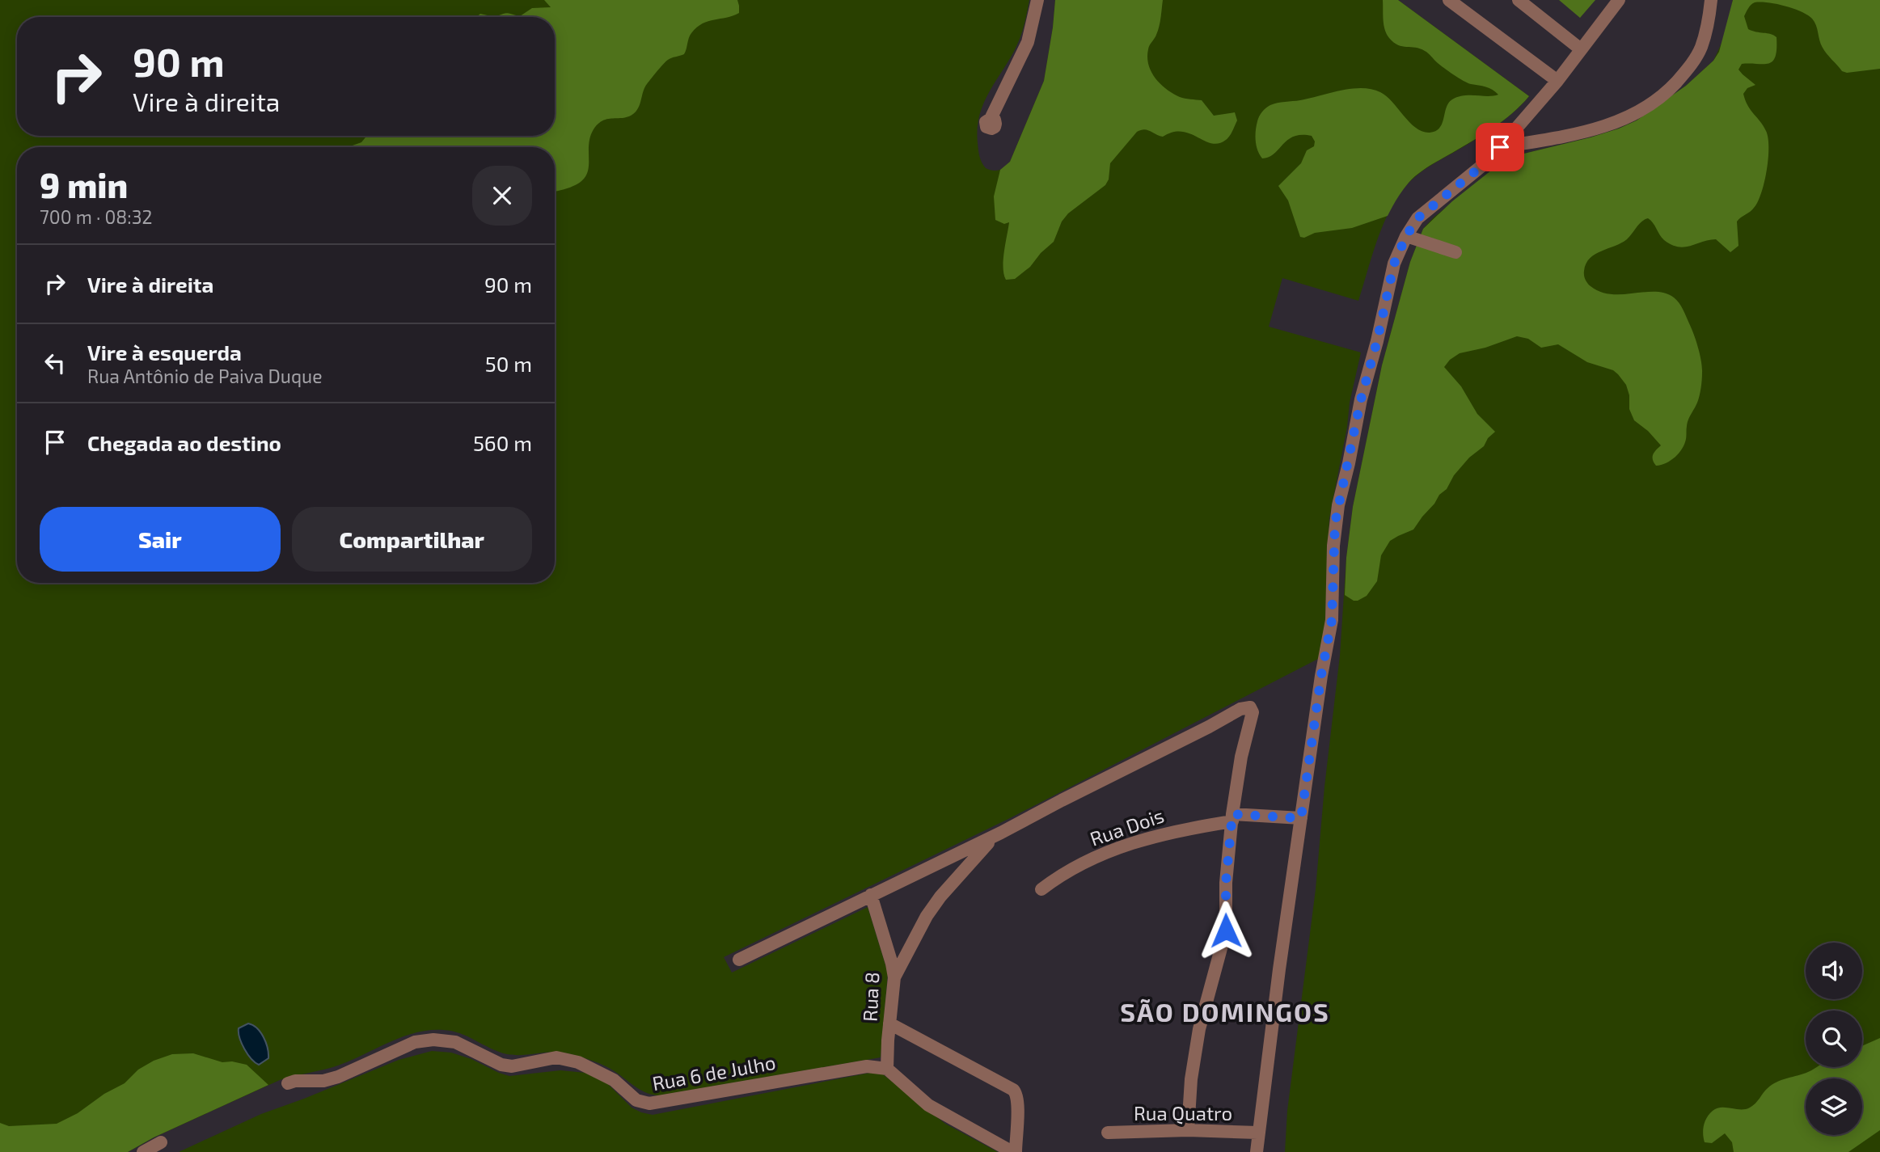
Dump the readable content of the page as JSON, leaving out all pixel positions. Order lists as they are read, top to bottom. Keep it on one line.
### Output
{"streets":{"street":["Rua Dois","Rua 8","Rua 6 de Julho","Rua Quatro"]},"crossings":[["Rua 8","Rua 6 de Julho"]],"districts":["SÃO DOMINGOS"],"page":{"turn":["90 m","Vire à direita"],"heading":["9 min","700 m · 08:32"],"list":[{"name":"Vire à direita","value":"90 m"},{"name":"Vire à esquerda","note":"Rua Antônio de Paiva Duque","value":"50 m"},{"name":"Chegada ao destino","value":"560 m"}],"buttons":["Sair","Compartilhar"]}}
